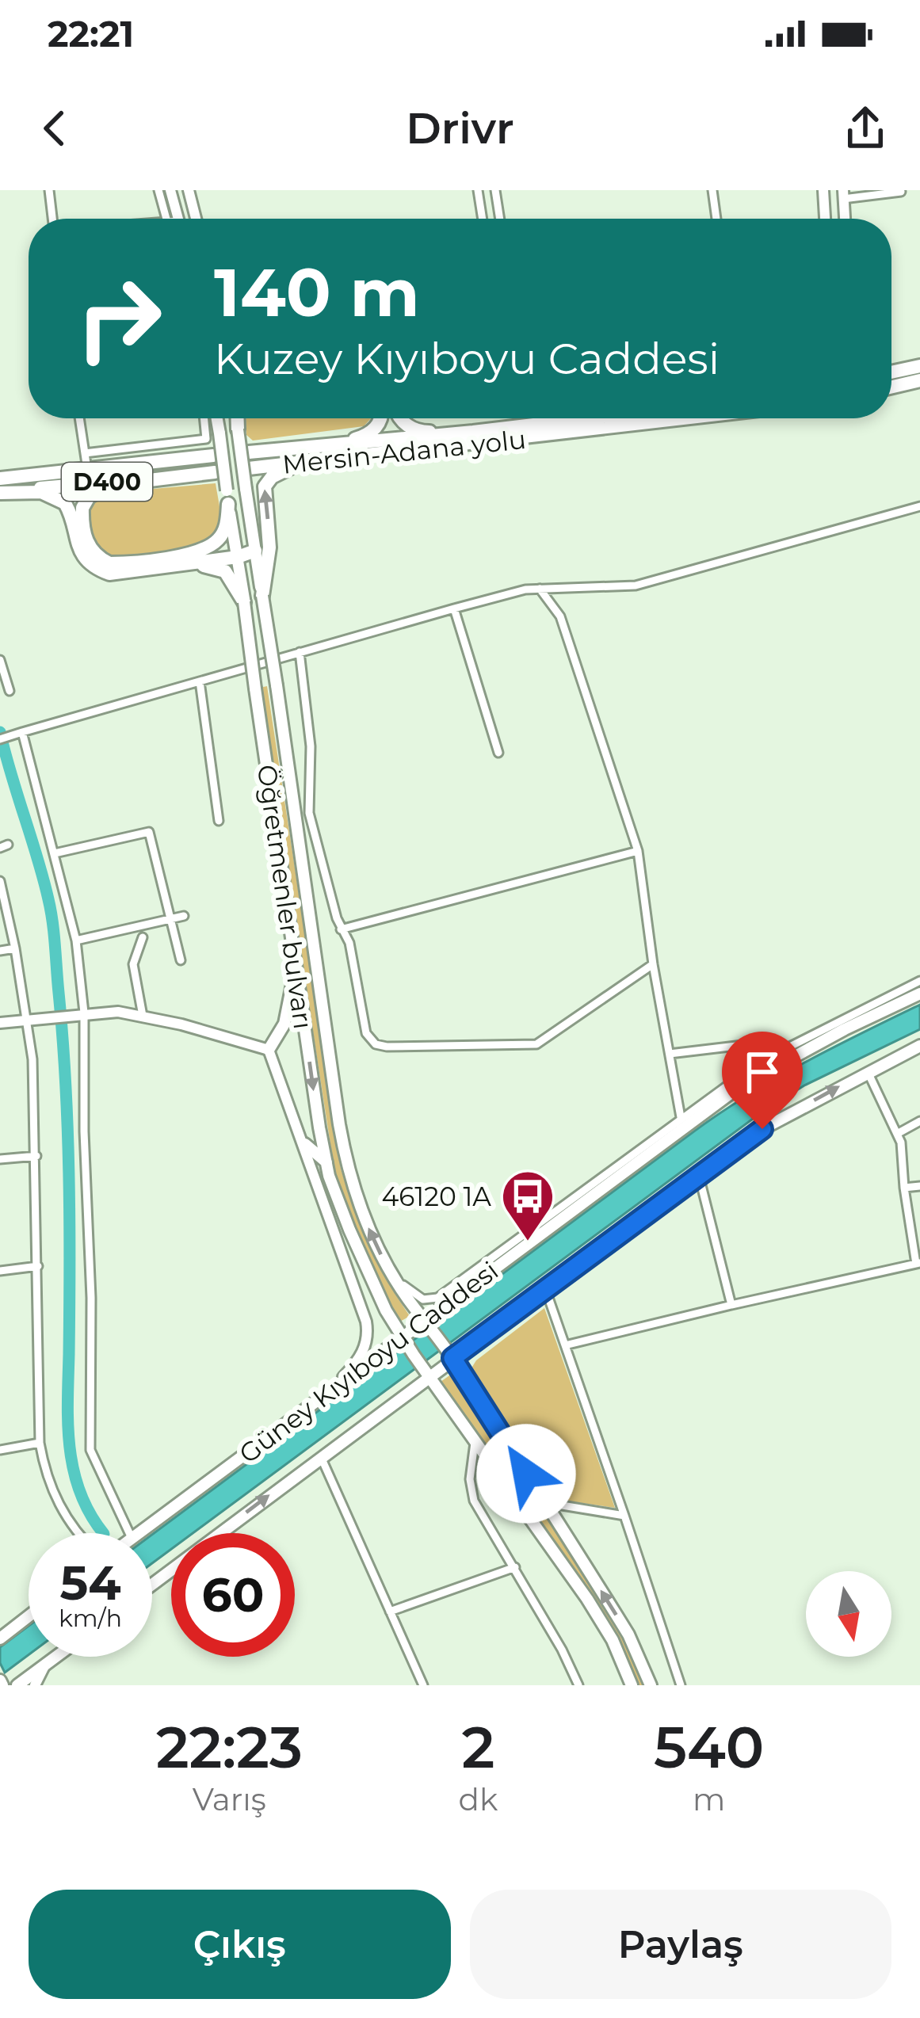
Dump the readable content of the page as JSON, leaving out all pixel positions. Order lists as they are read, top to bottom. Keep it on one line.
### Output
{"streets":{"highway":["Mersin-Adana yolu","D400"],"main road":["Öğretmenler bulvarı","Güney Kıyıboyu Caddesi"]},"crossings":[["D400","Öğretmenler bulvarı"],["Öğretmenler bulvarı","Güney Kıyıboyu Caddesi"]],"places":{"bus stop":["46120 1A"]},"north":"bottom","page":{"status":"22:21","header":"Drivr","turn":["140 m","Kuzey Kıyıboyu Caddesi"],"speed":"54 km/h","limit":"60","eta":["22:23","Varış","2","dk","540","m"],"buttons":["Çıkış","Paylaş"]}}
